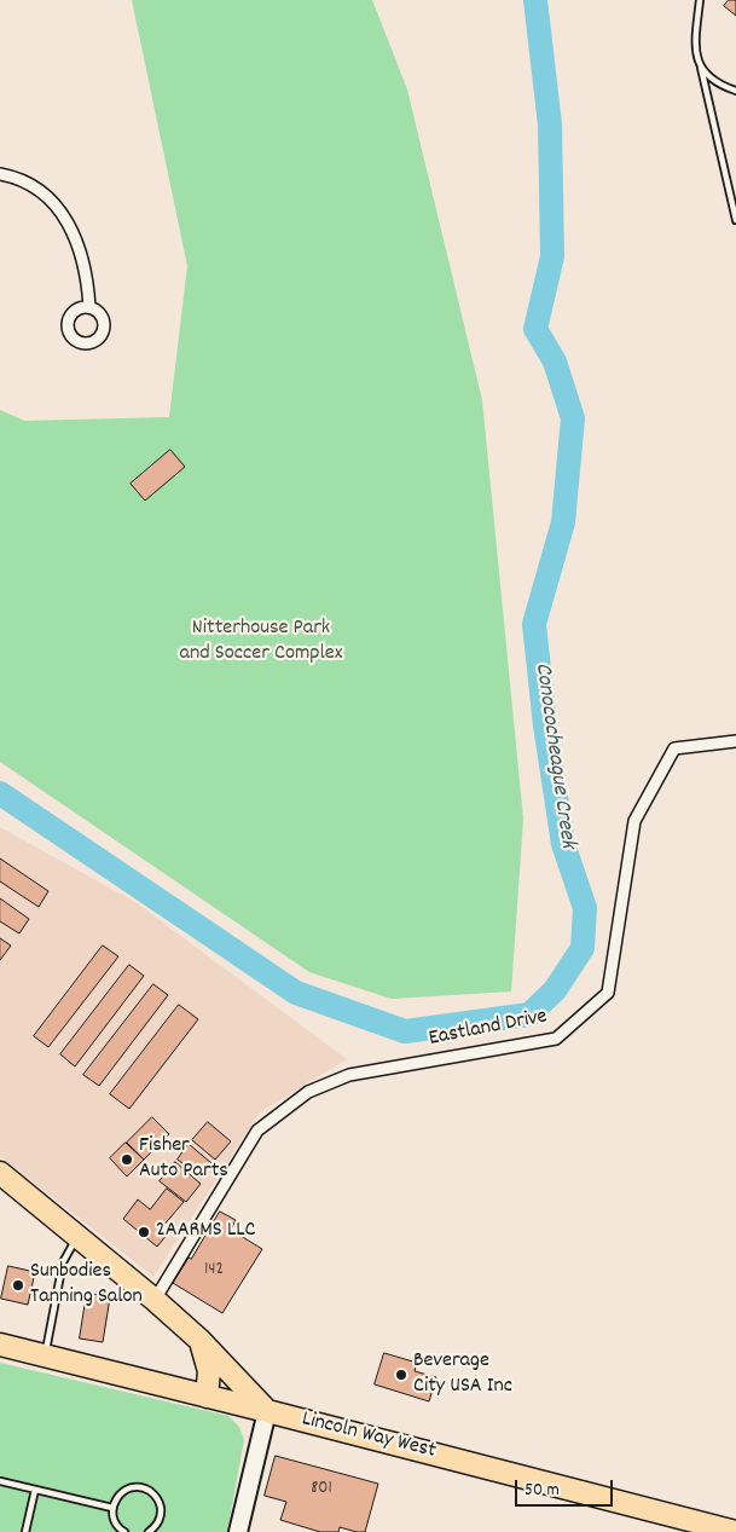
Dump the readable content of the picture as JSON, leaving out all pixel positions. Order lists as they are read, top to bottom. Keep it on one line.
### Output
{"streets":{"highway":["Lincoln Way West"],"street":["Eastland Drive"]},"water":["Conococheague Creek"],"parks":["Nitterhouse Park and Soccer Complex"],"places":["Fisher Auto Parts","2AARMS LLC","Sunbodies Tanning Salon","Beverage City USA Inc"],"house_numbers":["142","801"],"scale_bar":"50 m"}
